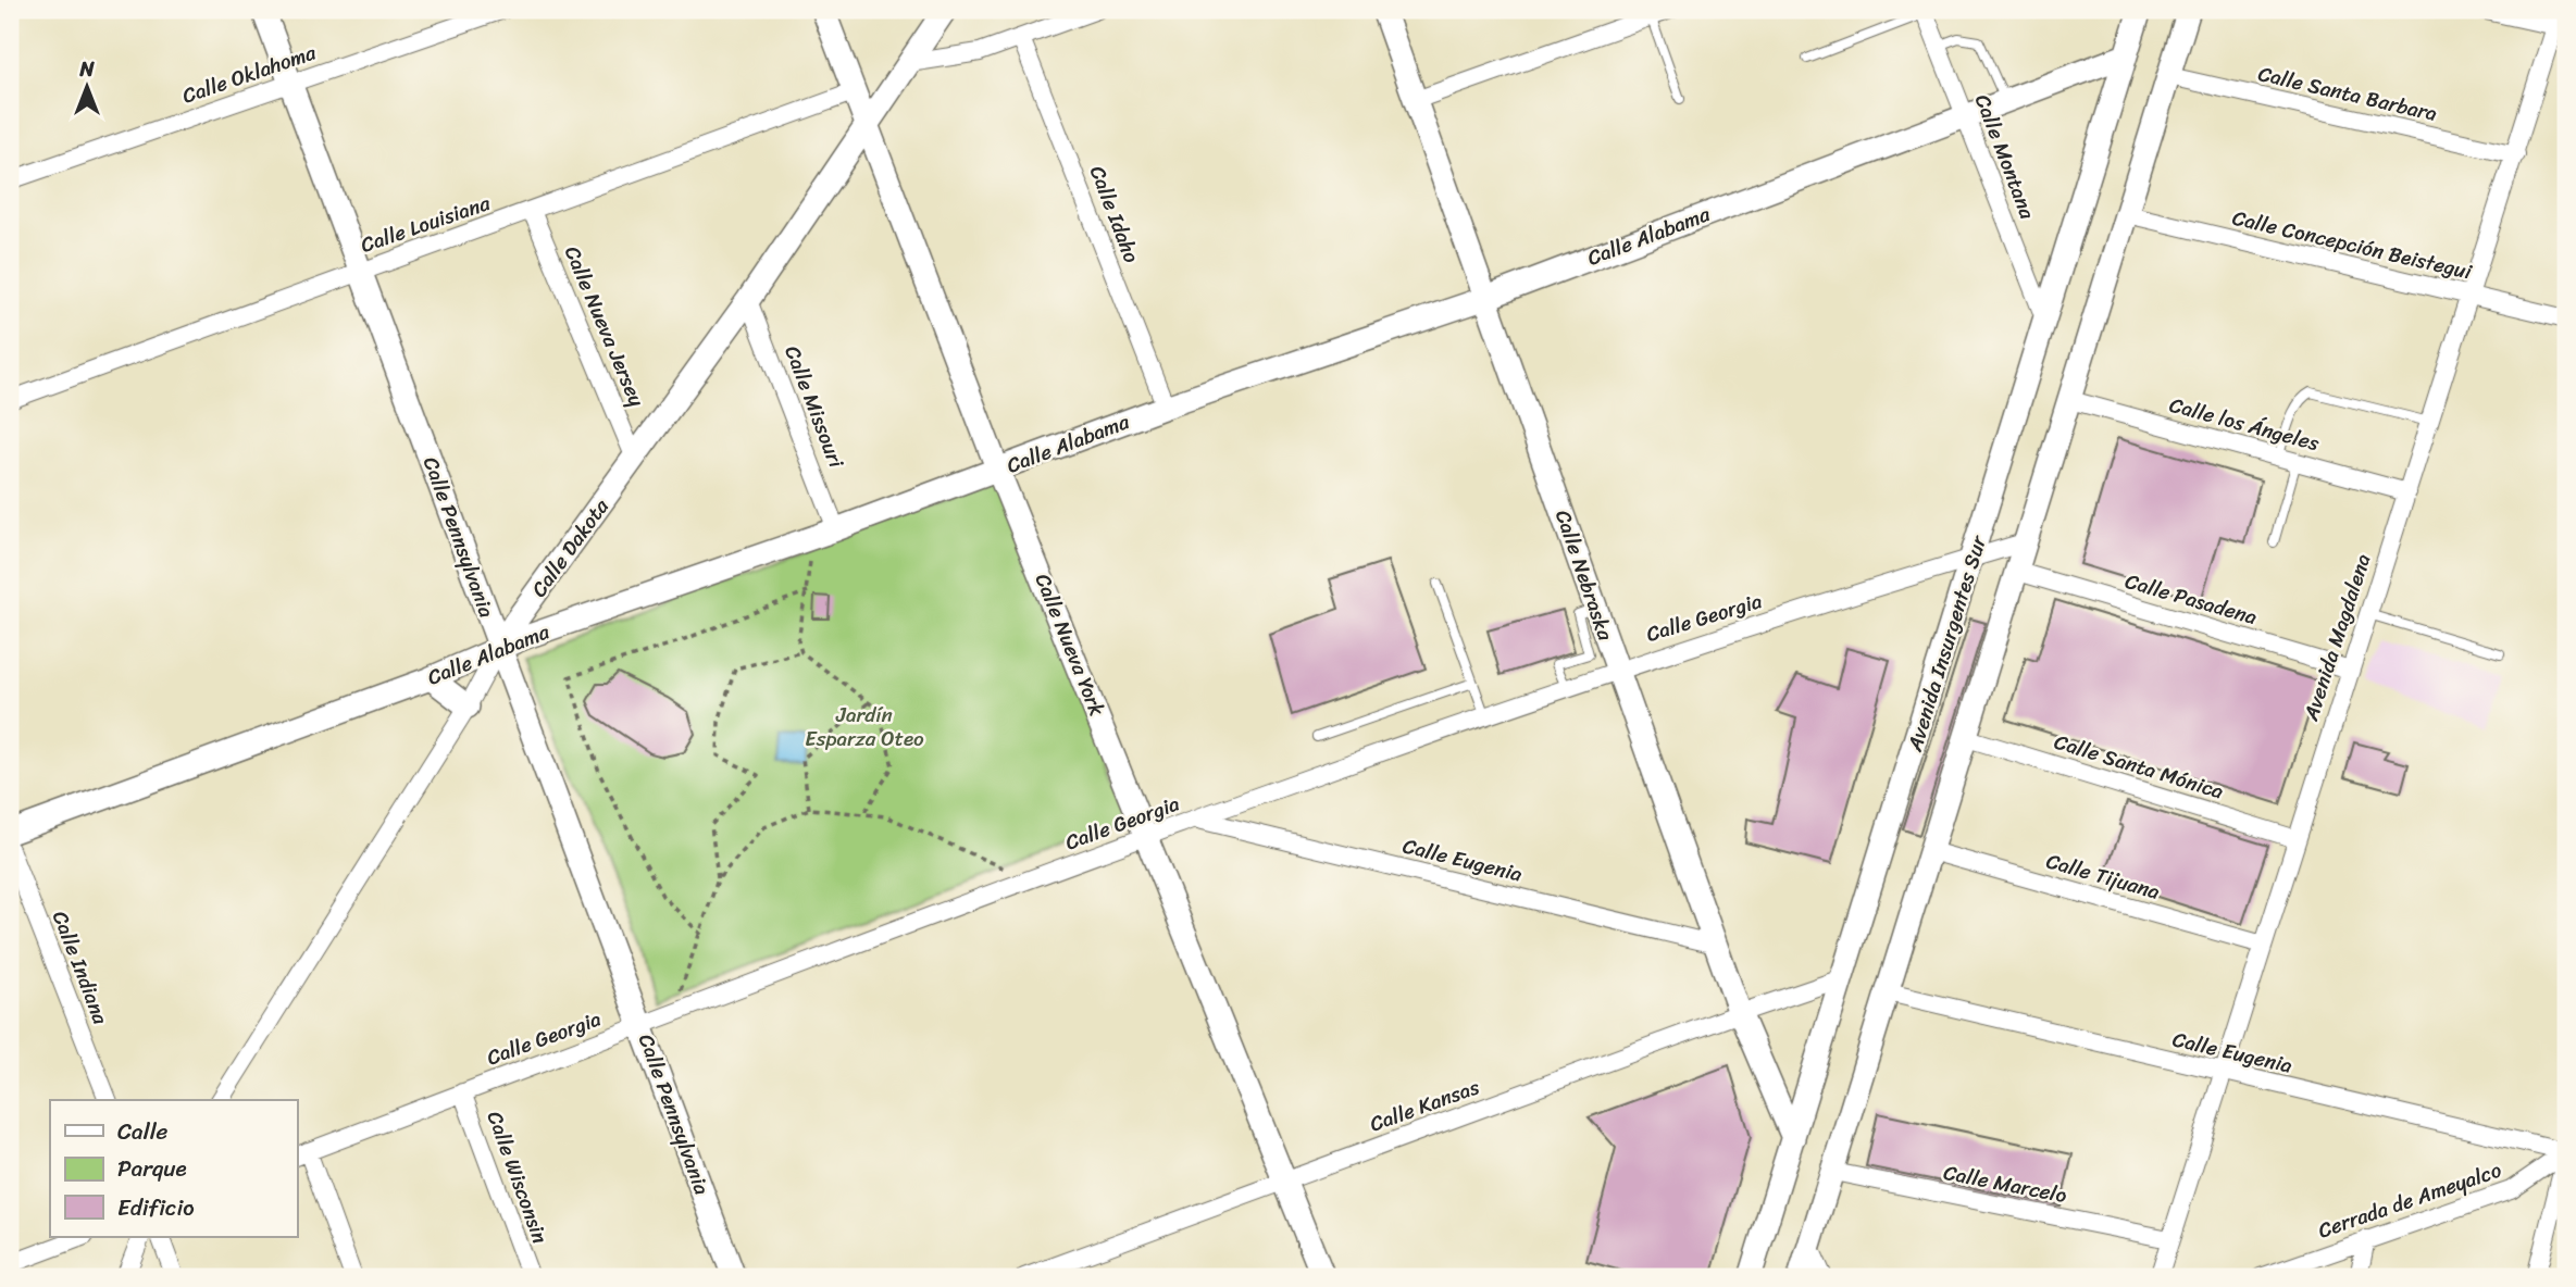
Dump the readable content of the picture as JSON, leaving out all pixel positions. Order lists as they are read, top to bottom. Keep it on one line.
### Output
{"streets":{"street":["Calle Oklahoma","Calle Santa Barbara","Calle Montana","Calle Idaho","Calle Louisiana","Calle Alabama","Calle Concepción Beistegui","Calle Nueva Jersey","Calle Missouri","Calle los Ángeles","Calle Pennsylvania","Calle Dakota","Calle Nebraska","Calle Pasadena","Calle Georgia","Avenida Magdalena","Avenida Insurgentes Sur","Calle Nueva York","Calle Santa Mónica","Calle Eugenia","Calle Tijuana","Calle Indiana","Calle Kansas","Calle Wisconsin","Calle Marcelo","Cerrada de Ameyalco"]},"crossings":[["Calle Oklahoma","Calle Pennsylvania"],["Calle Santa Barbara","Avenida Magdalena"],["Calle Montana","Calle Alabama"],["Calle Montana","Avenida Insurgentes Sur"],["Calle Idaho","Calle Alabama"],["Calle Louisiana","Calle Nueva Jersey"],["Calle Louisiana","Calle Pennsylvania"],["Calle Louisiana","Calle Nueva York"],["Calle Alabama","Calle Missouri"],["Calle Alabama","Calle Pennsylvania"],["Calle Alabama","Calle Dakota"],["Calle Alabama","Calle Nebraska"],["Calle Alabama","Avenida Insurgentes Sur"],["Calle Alabama","Calle Nueva York"],["Calle Concepción Beistegui","Avenida Magdalena"],["Calle Nueva Jersey","Calle Dakota"],["Calle Missouri","Calle Dakota"],["Calle los Ángeles","Avenida Magdalena"],["Calle Pennsylvania","Calle Dakota"],["Calle Pennsylvania","Calle Georgia"],["Calle Dakota","Calle Nueva York"],["Calle Nebraska","Calle Georgia"],["Calle Nebraska","Avenida Insurgentes Sur"],["Calle Nebraska","Calle Eugenia"],["Calle Nebraska","Calle Kansas"],["Calle Pasadena","Avenida Magdalena"],["Calle Georgia","Avenida Insurgentes Sur"],["Calle Georgia","Calle Nueva York"],["Calle Georgia","Calle Eugenia"],["Calle Georgia","Calle Wisconsin"],["Avenida Magdalena","Calle Santa Mónica"],["Avenida Magdalena","Calle Eugenia"],["Avenida Magdalena","Calle Tijuana"],["Avenida Magdalena","Calle Marcelo"],["Avenida Insurgentes Sur","Calle Kansas"],["Calle Nueva York","Calle Kansas"],["Calle Eugenia","Cerrada de Ameyalco"]],"parks":["Jardín Esparza Oteo"],"legend":["Calle","Parque","Edificio"],"north":"top"}
